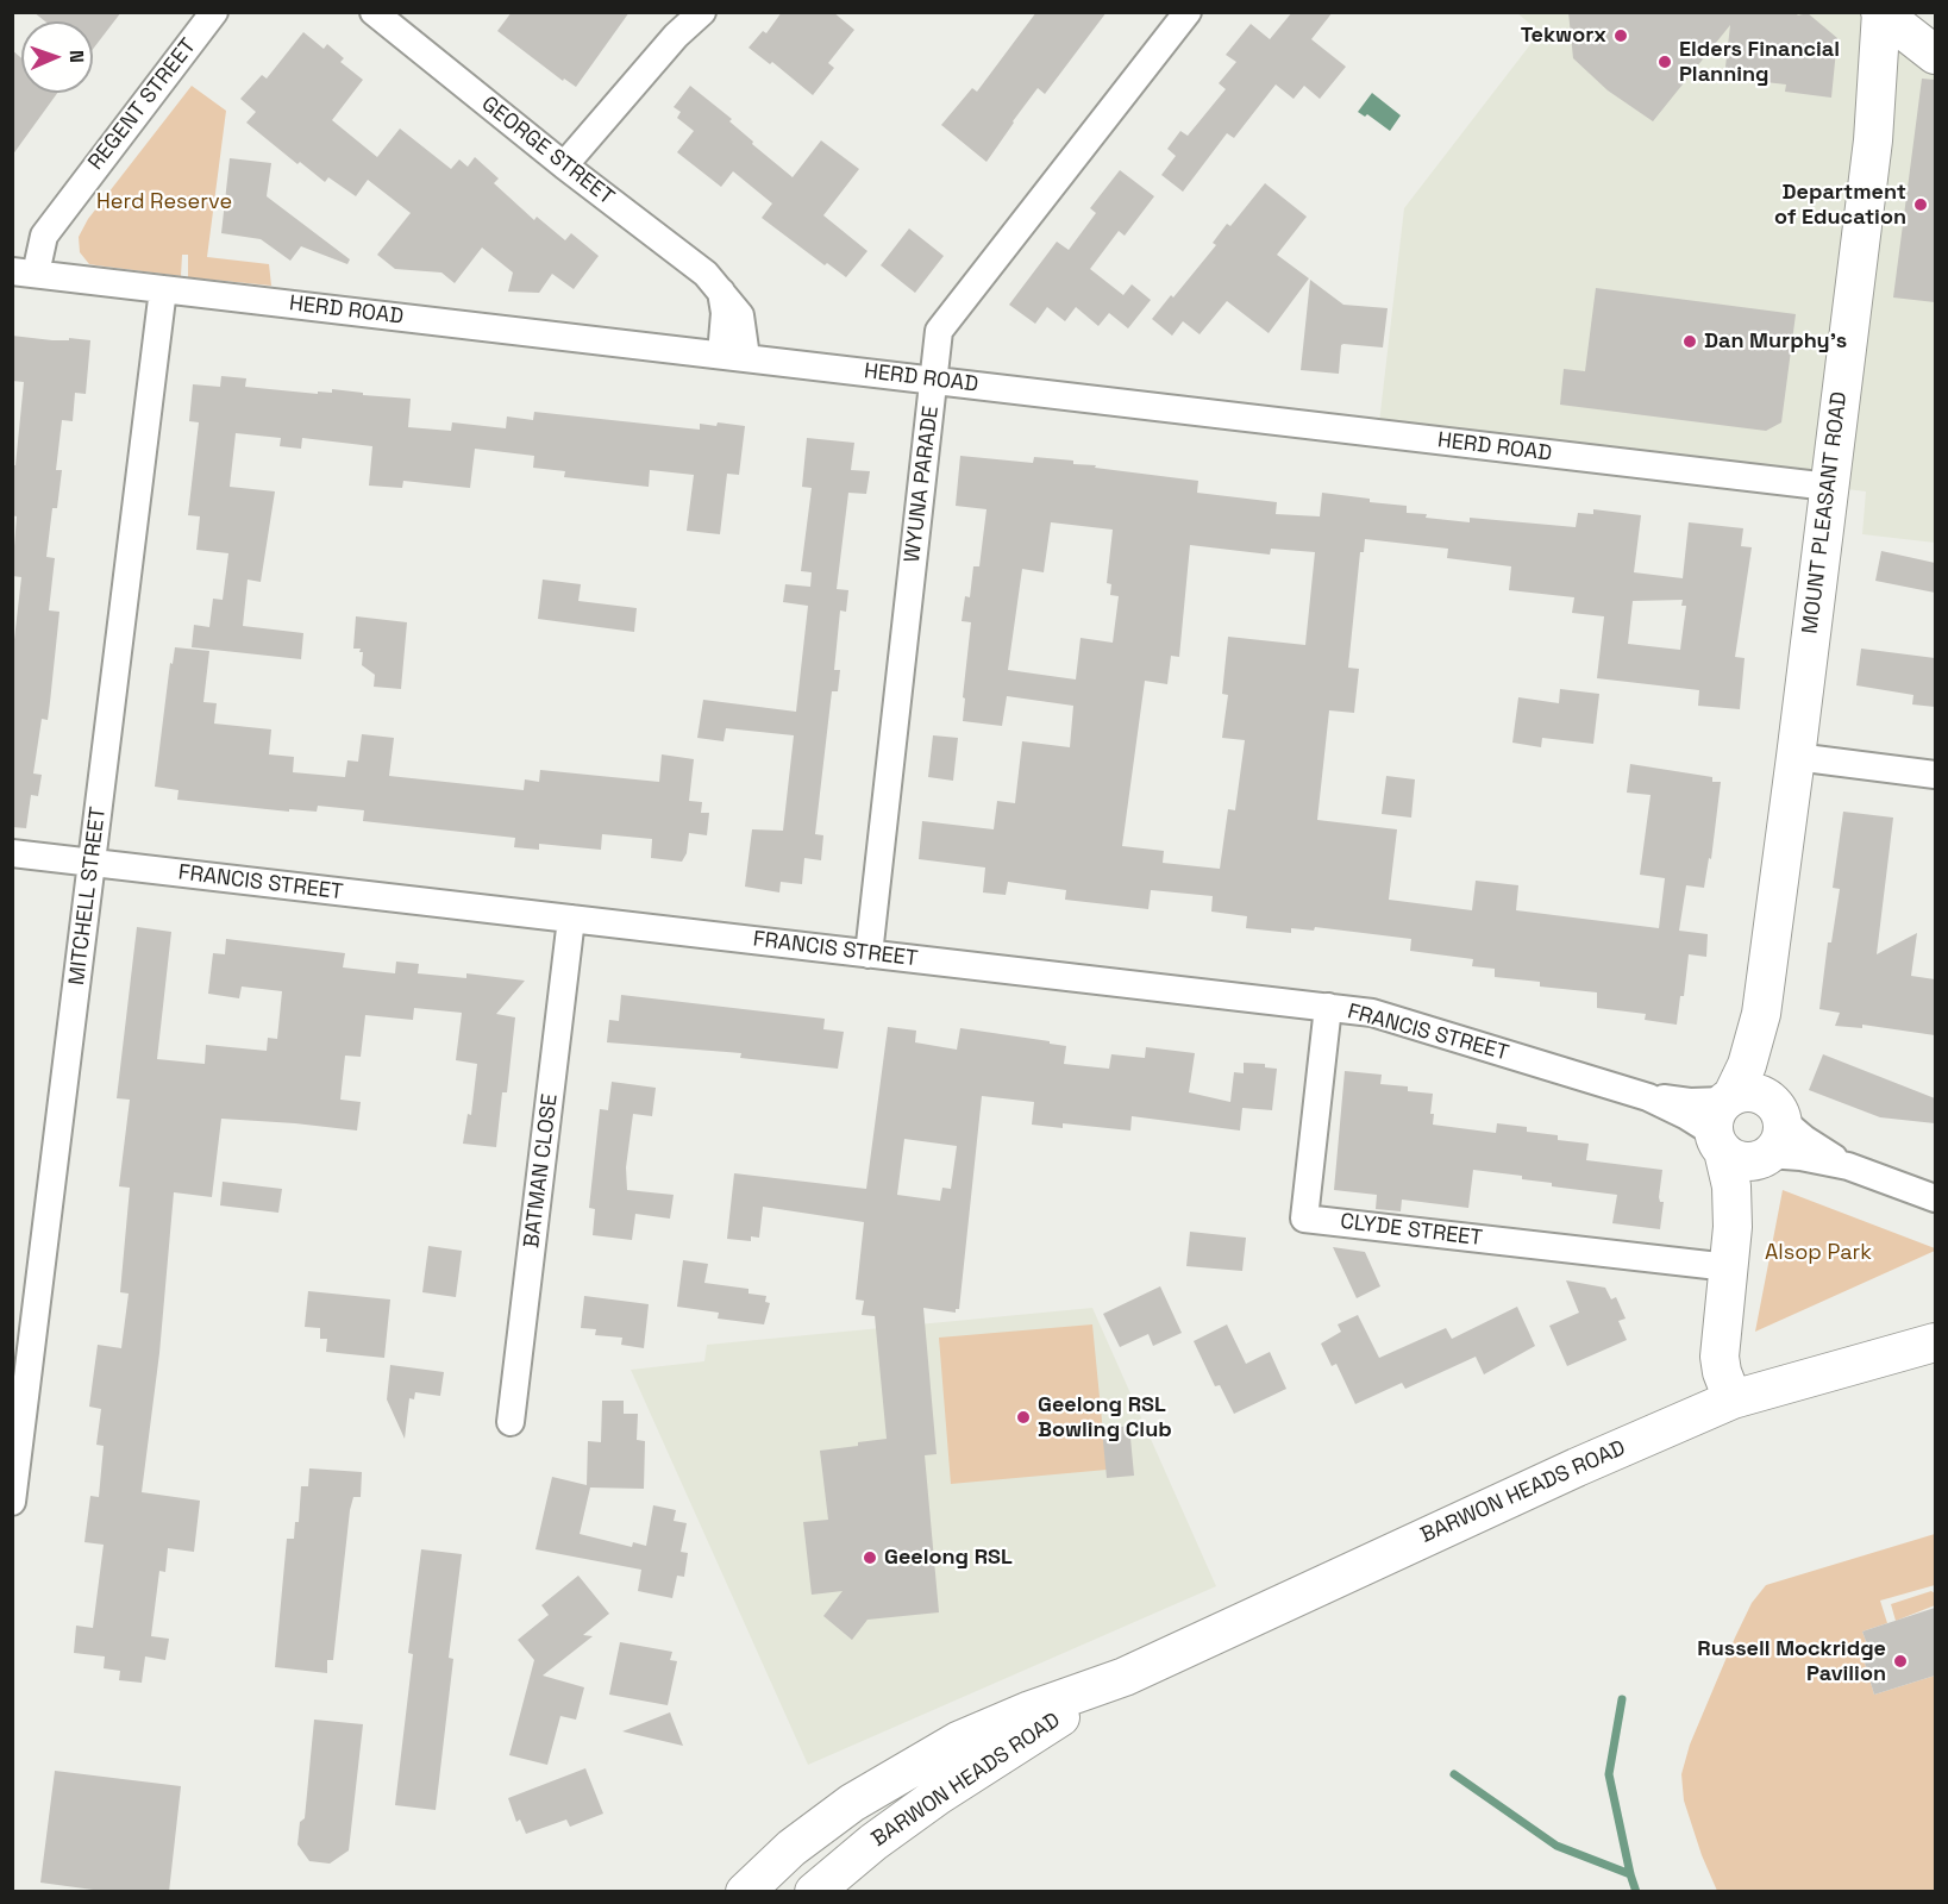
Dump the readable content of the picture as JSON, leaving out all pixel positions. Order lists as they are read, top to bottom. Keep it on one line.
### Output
{"streets":{"street":["REGENT STREET","GEORGE STREET","HERD ROAD","WYUNA PARADE","MOUNT PLEASANT ROAD","FRANCIS STREET","MITCHELL STREET","BATMAN CLOSE","CLYDE STREET","BARWON HEADS ROAD"]},"crossings":[["REGENT STREET","HERD ROAD"],["GEORGE STREET","HERD ROAD"],["HERD ROAD","WYUNA PARADE"],["HERD ROAD","MOUNT PLEASANT ROAD"],["HERD ROAD","MITCHELL STREET"],["WYUNA PARADE","FRANCIS STREET"],["MOUNT PLEASANT ROAD","FRANCIS STREET"],["FRANCIS STREET","MITCHELL STREET"],["FRANCIS STREET","BATMAN CLOSE"],["FRANCIS STREET","CLYDE STREET"]],"parks":["Herd Reserve","Alsop Park"],"places":["Tekworx","Elders Financial Planning","Department of Education","Dan Murphy's","Geelong RSL Bowling Club","Geelong RSL","Russell Mockridge Pavilion"],"north":"right"}
